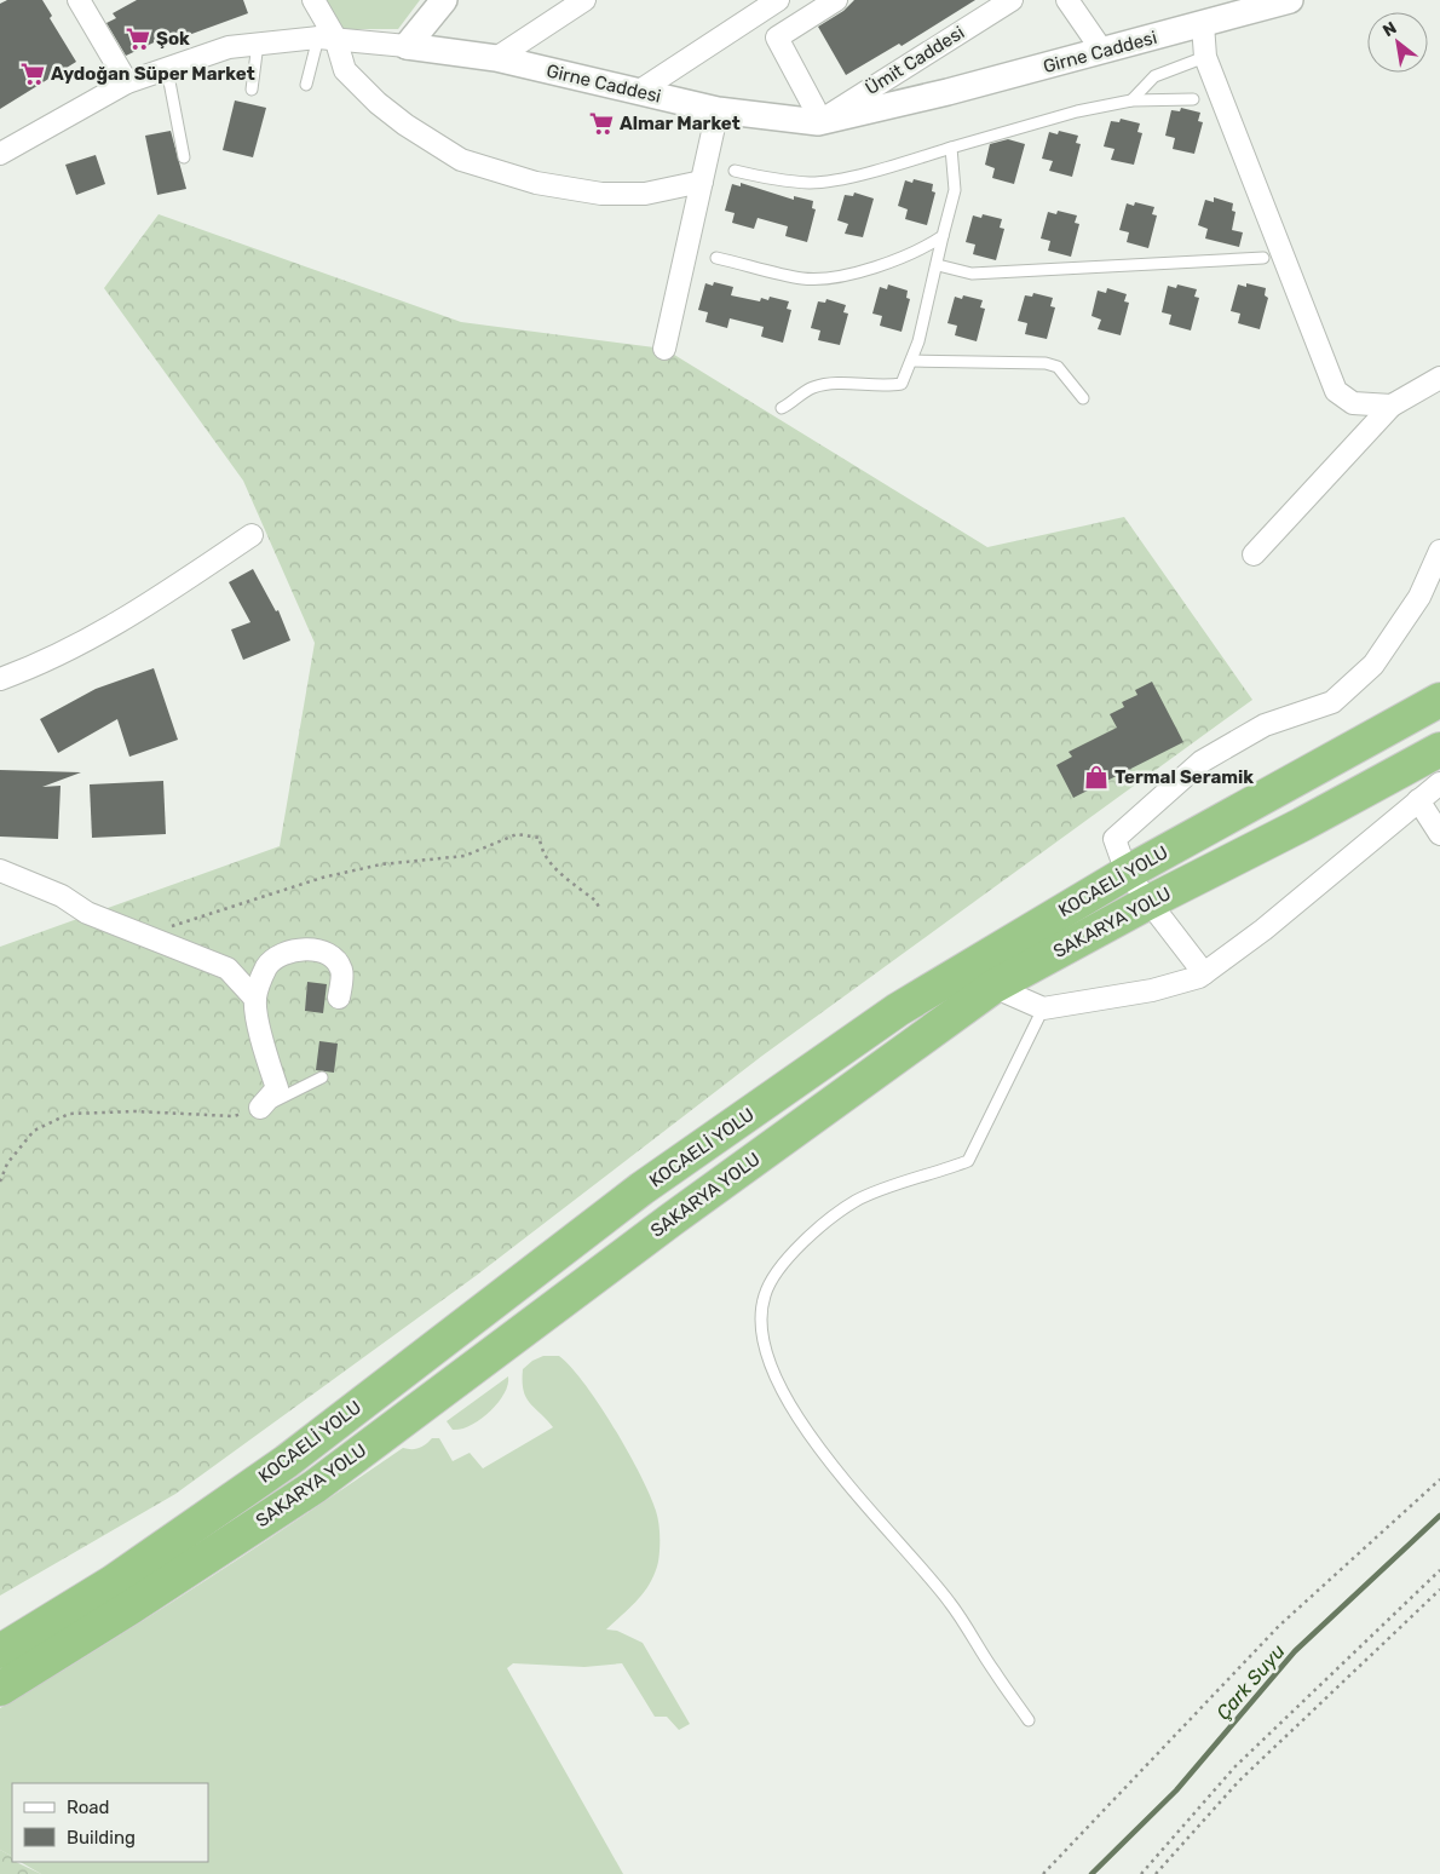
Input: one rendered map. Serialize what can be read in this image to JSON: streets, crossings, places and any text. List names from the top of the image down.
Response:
{
  "streets": {
    "highway": ["KOCAELİ YOLU", "SAKARYA YOLU"],
    "street": ["Girne Caddesi", "Ümit Caddesi"]
  },
  "crossings": [
    ["Girne Caddesi", "Ümit Caddesi"]
  ],
  "water": ["Çark Suyu"],
  "places": {
    "supermarket": ["Şok", "Aydoğan Süper Market", "Almar Market"],
    "shop": ["Termal Seramik"]
  },
  "legend": ["Road", "Building"],
  "north": "top left"
}
